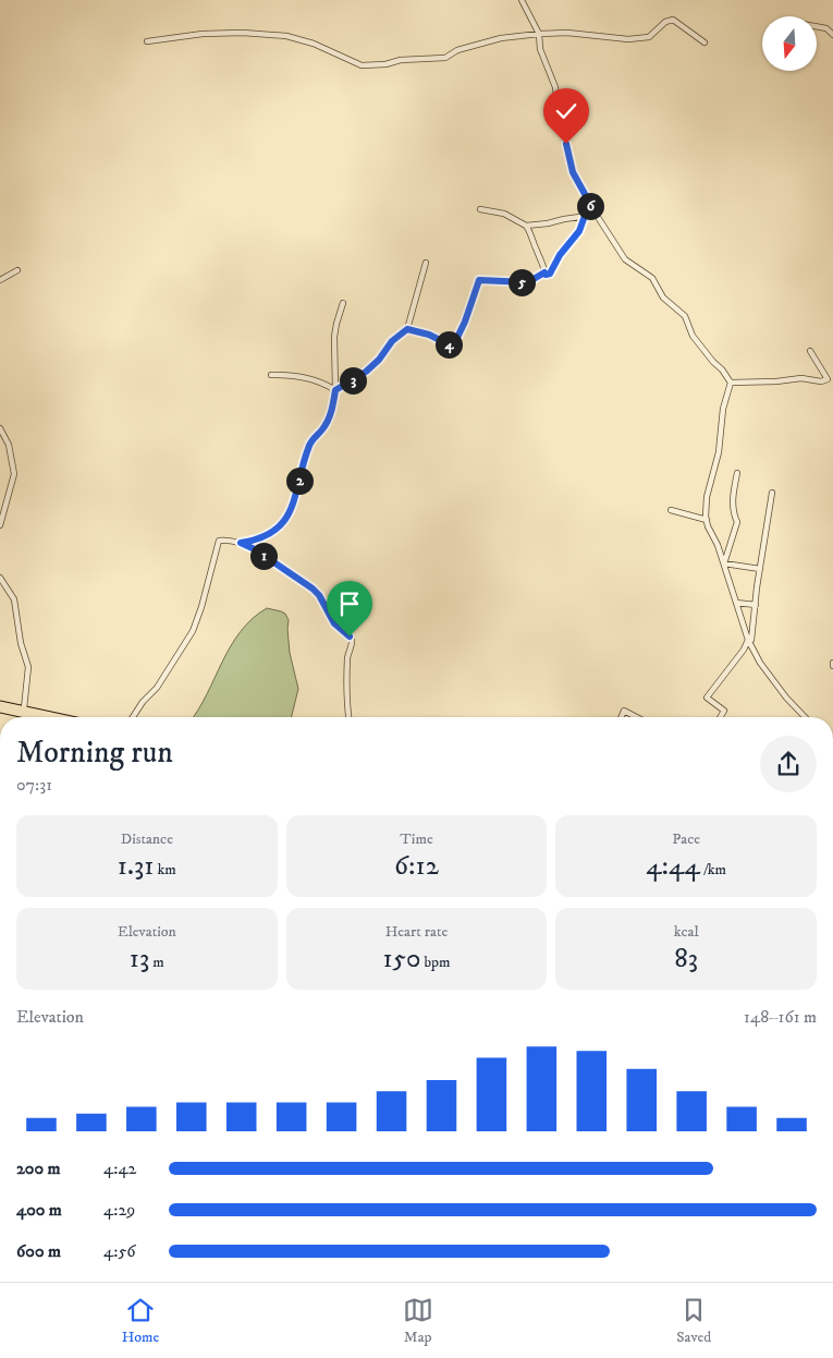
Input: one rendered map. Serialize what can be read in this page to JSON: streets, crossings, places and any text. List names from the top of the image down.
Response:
{
  "north": "bottom",
  "page": {
    "pins": [
      "6",
      "5",
      "4",
      "3",
      "2",
      "1"
    ],
    "heading": ["Morning run", "07:31"],
    "stats": [
      ["Distance", "1.31 km"],
      ["Time", "6:12"],
      ["Pace", "4:44 /km"],
      ["Elevation", "13 m"],
      ["Heart rate", "150 bpm"],
      ["kcal", "83"]
    ],
    "chart": ["Elevation", "148–161 m"],
    "list": [
      {
        "name": "200 m",
        "note": "4:42"
      },
      {
        "name": "400 m",
        "note": "4:29"
      },
      {
        "name": "600 m",
        "note": "4:56"
      }
    ],
    "tabs": ["Home", "Map", "Saved"]
  }
}
